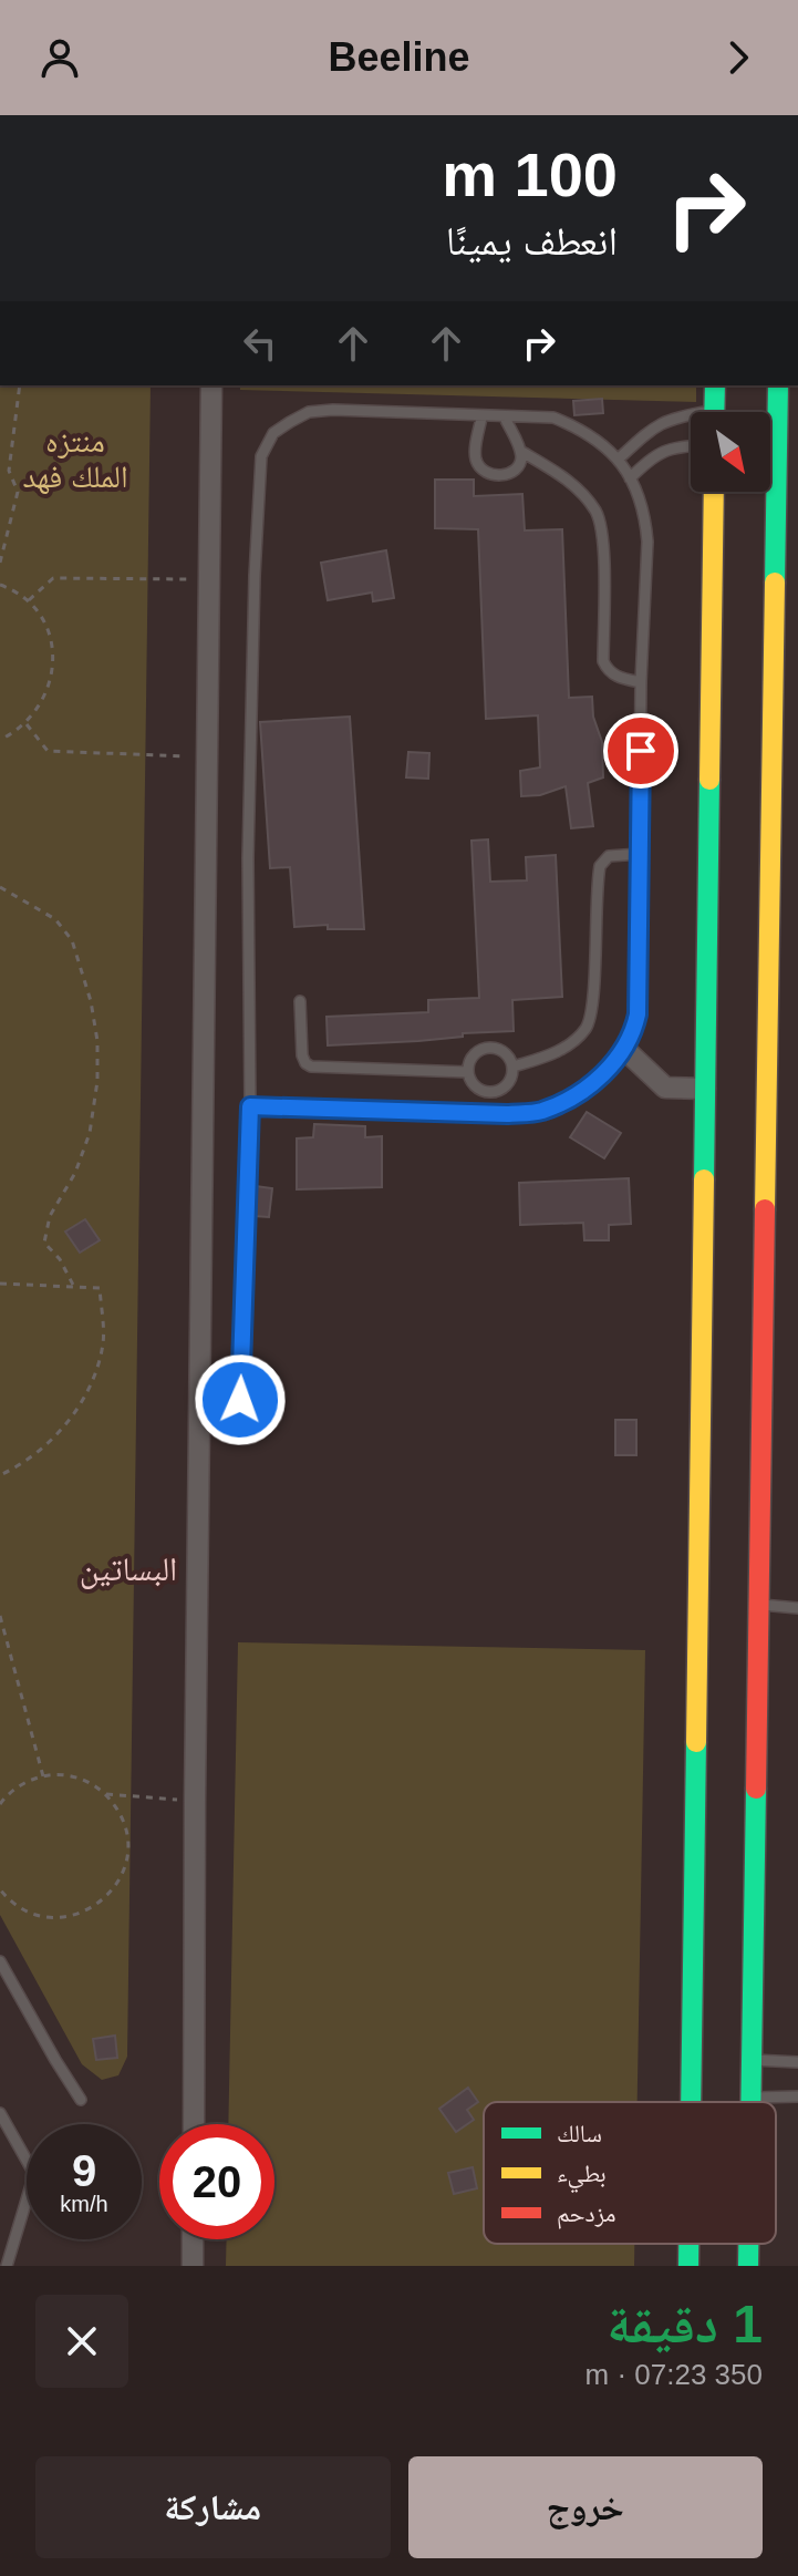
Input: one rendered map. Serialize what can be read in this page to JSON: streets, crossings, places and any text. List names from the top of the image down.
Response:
{
  "districts": ["البساتين"],
  "parks": ["منتزه الملك فهد"],
  "legend": ["سالك", "بطيء", "مزدحم"],
  "north": "bottom right",
  "page": {
    "header": "Beeline",
    "turn": ["100 m", "انعطف يمينًا"],
    "speed": "9 km/h",
    "limit": "20",
    "heading": ["1 دقيقة", "350 m · 07:23"],
    "buttons": ["خروج", "مشاركة"]
  }
}
